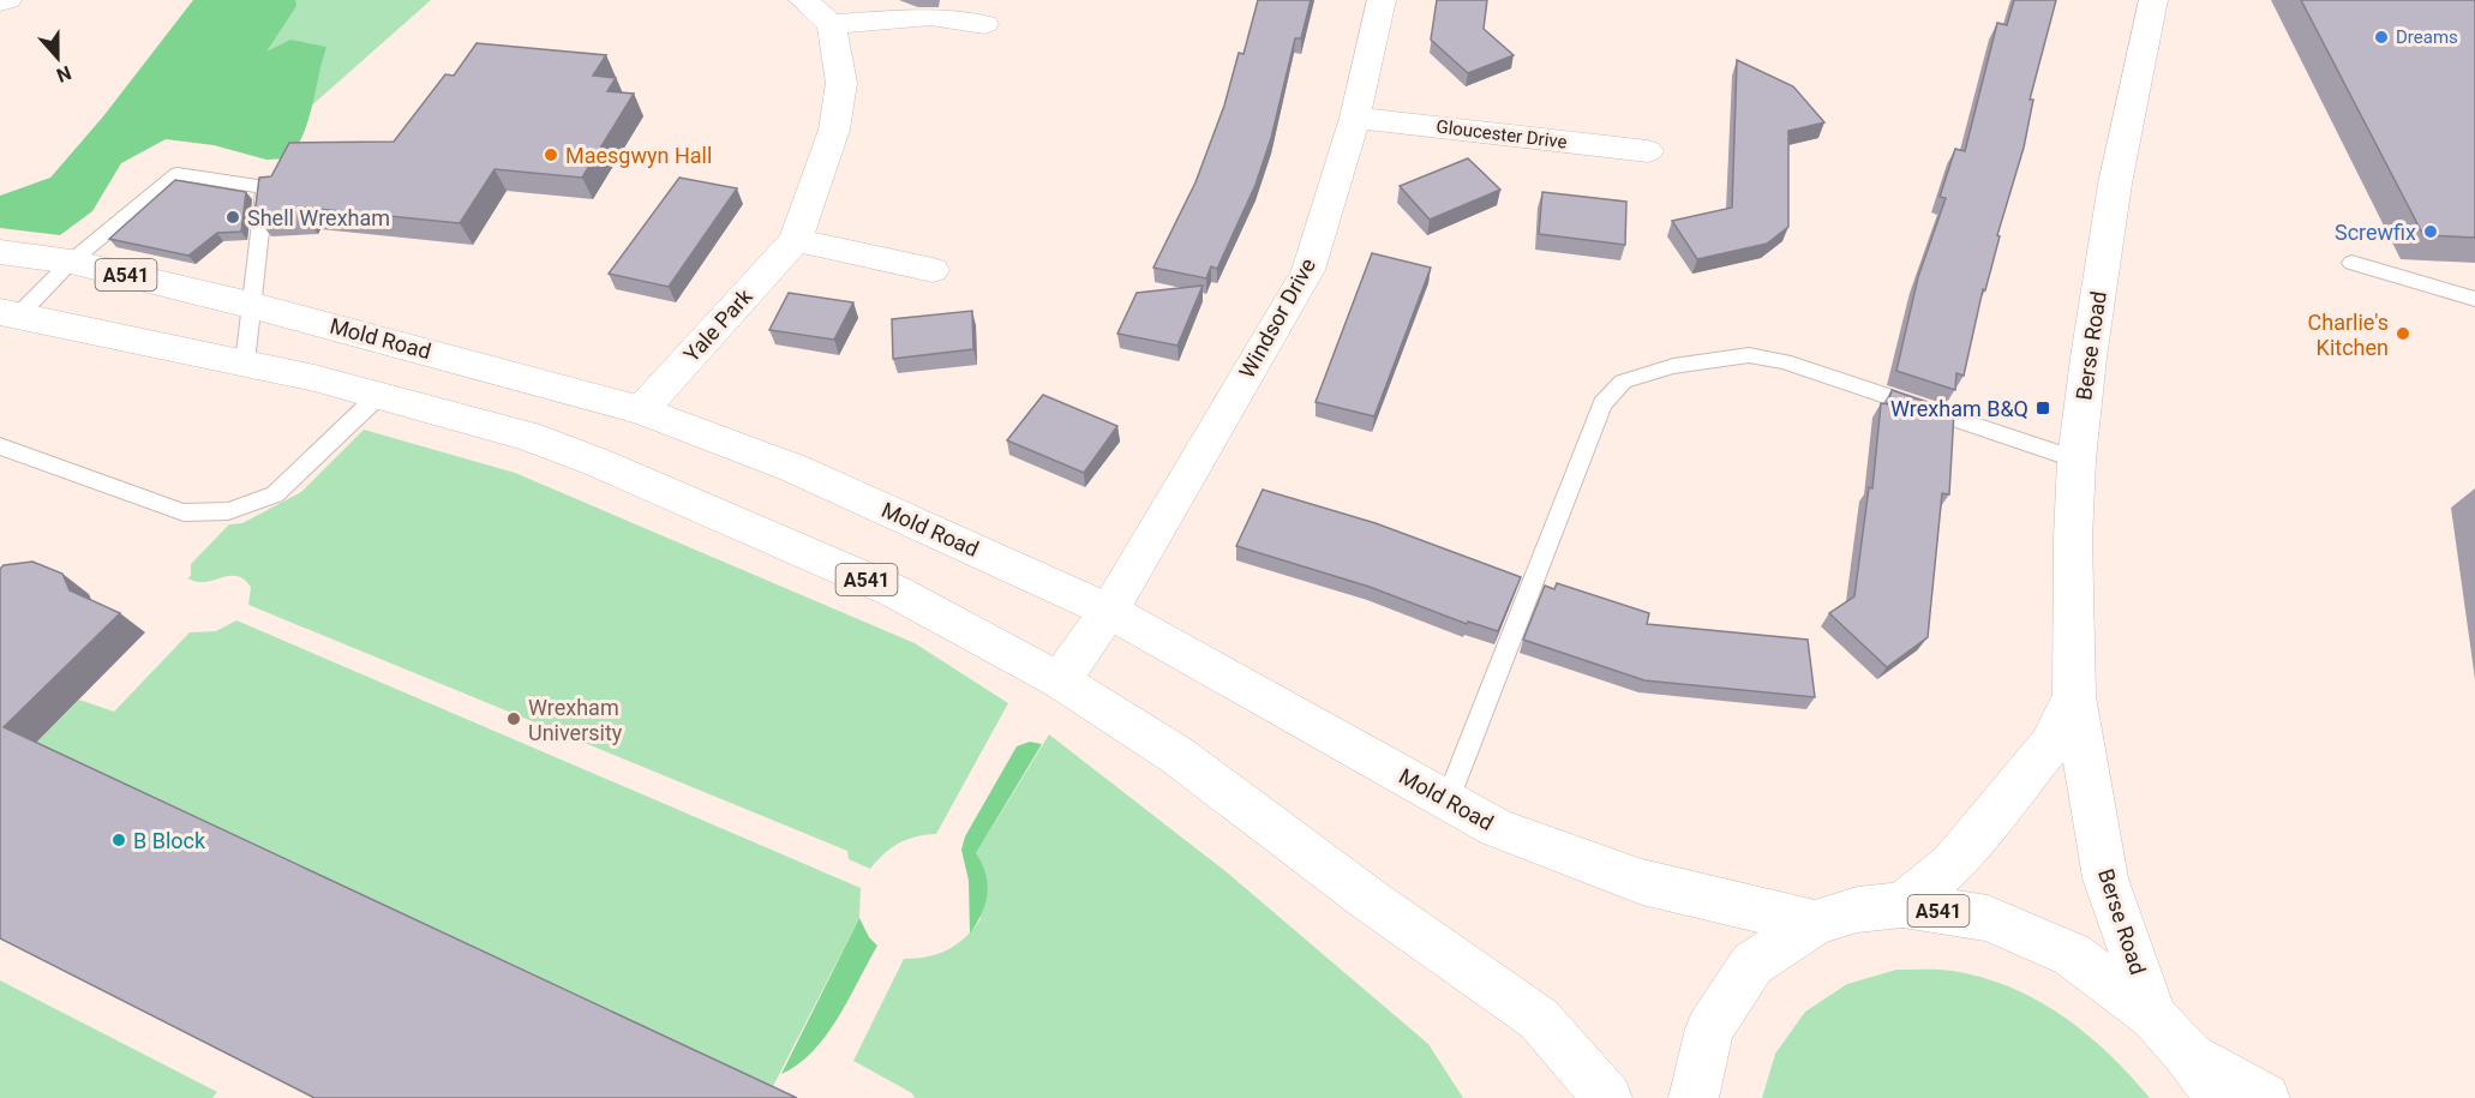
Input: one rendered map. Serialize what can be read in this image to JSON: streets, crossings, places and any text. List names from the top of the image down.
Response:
{
  "streets": {
    "main road": [
      "Gloucester Drive",
      "A541",
      "Windsor Drive",
      "Yale Park",
      "Mold Road",
      "Berse Road"
    ]
  },
  "crossings": [
    ["Gloucester Drive", "Windsor Drive"],
    ["A541", "Windsor Drive"],
    ["A541", "Yale Park"],
    ["A541", "Mold Road"],
    ["A541", "Berse Road"],
    ["Windsor Drive", "Mold Road"],
    ["Yale Park", "Mold Road"]
  ],
  "places": {
    "other": [
      "Dreams",
      "Maesgwyn Hall",
      "Shell Wrexham",
      "Screwfix",
      "Charlie's Kitchen",
      "Wrexham University",
      "B Block"
    ],
    "transit": ["Wrexham B&Q"]
  },
  "north": "bottom"
}
